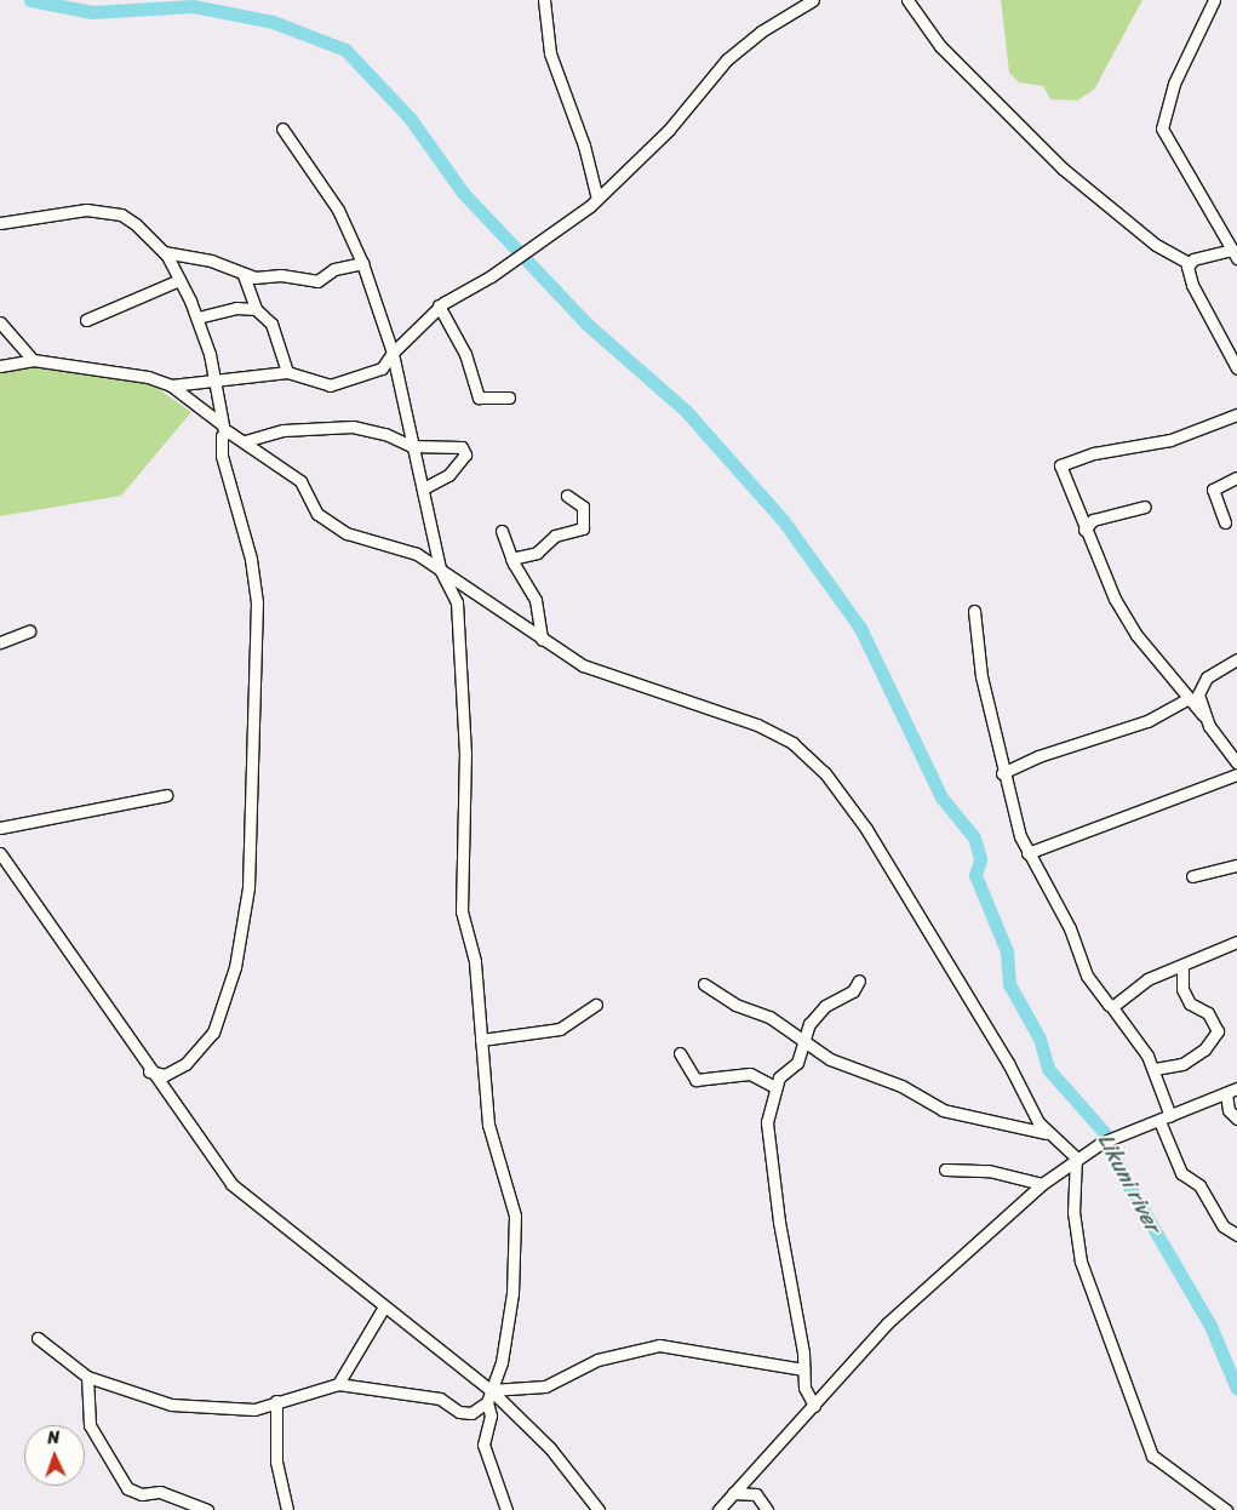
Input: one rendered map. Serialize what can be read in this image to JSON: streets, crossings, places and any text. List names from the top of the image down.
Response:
{
  "water": ["Likuni river"],
  "north": "top"
}
